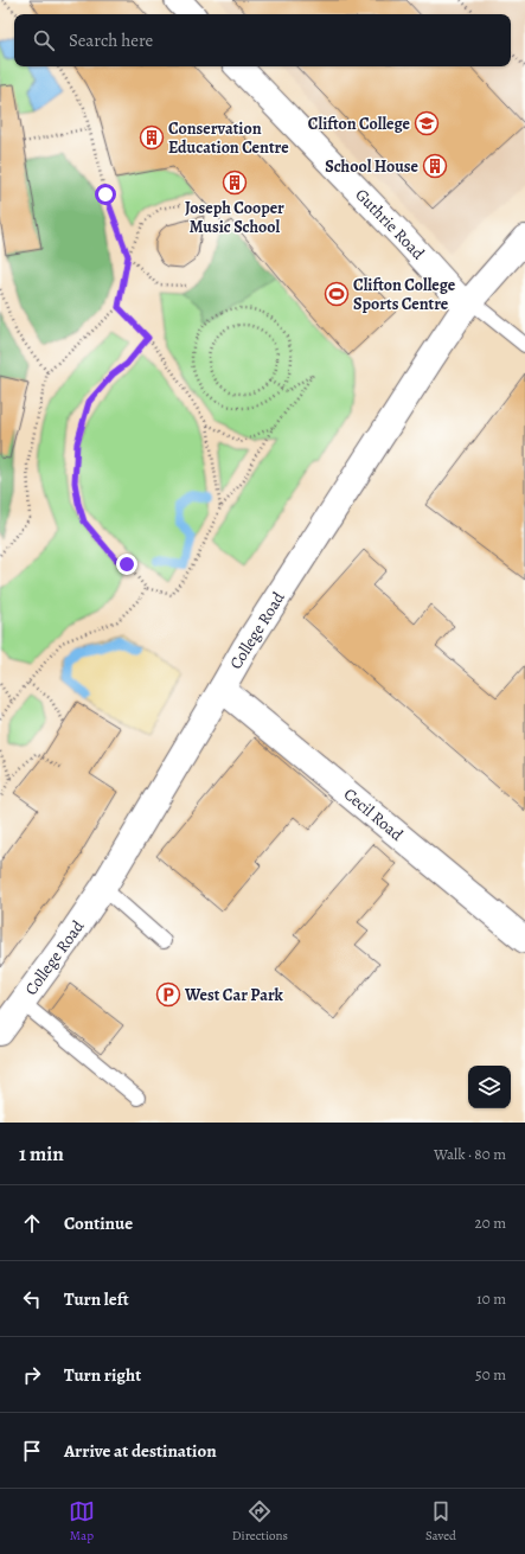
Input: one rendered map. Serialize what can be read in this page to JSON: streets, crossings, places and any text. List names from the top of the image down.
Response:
{
  "streets": {
    "street": ["Guthrie Road", "College Road", "Cecil Road"]
  },
  "crossings": [
    ["Guthrie Road", "College Road"],
    ["College Road", "Cecil Road"]
  ],
  "places": {
    "school or university": ["Clifton College"],
    "building": ["Conservation Education Centre", "School House", "Joseph Cooper Music School"],
    "sports": ["Clifton College Sports Centre"],
    "parking": ["West Car Park"]
  },
  "page": {
    "search": "Search here",
    "heading": ["1 min", "Walk · 80 m"],
    "list": [
      ["Continue", "20 m"],
      ["Turn left", "10 m"],
      ["Turn right", "50 m"],
      "Arrive at destination"
    ],
    "nav": ["Map", "Directions", "Saved"]
  }
}
